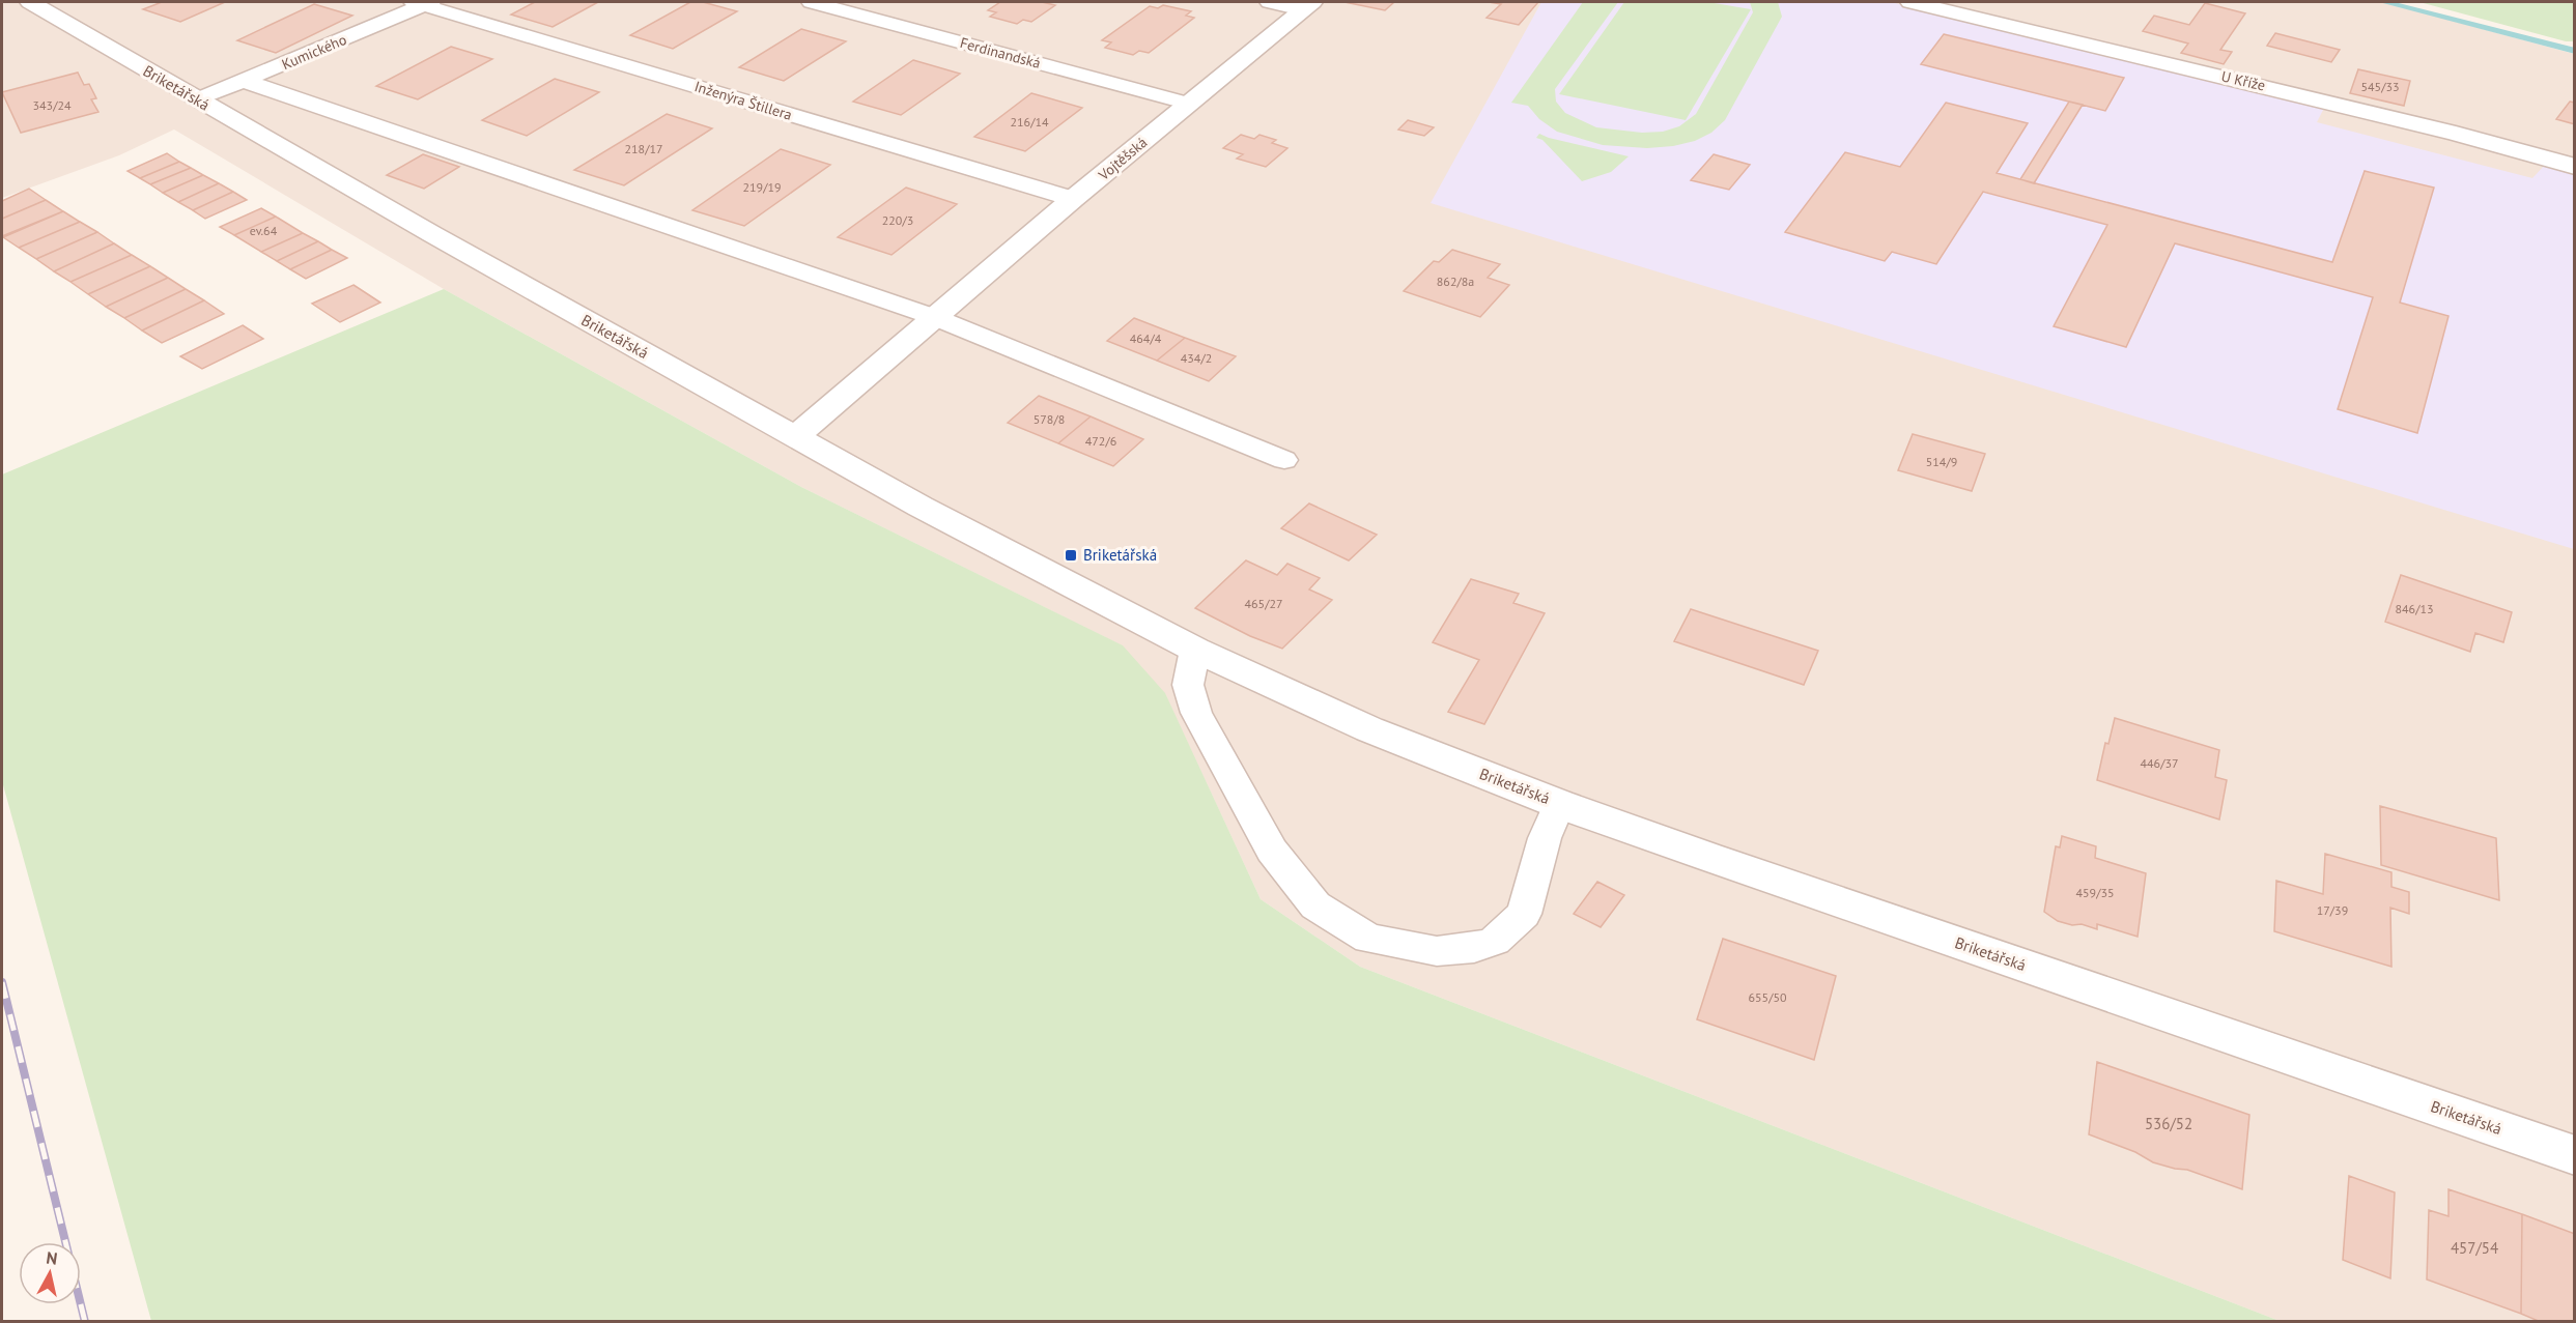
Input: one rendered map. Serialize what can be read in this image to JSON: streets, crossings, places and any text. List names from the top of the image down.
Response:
{
  "streets": {
    "street": ["U Kříže", "Briketářská", "Vojtěšská"],
    "lane": ["Kumického", "Ferdinandská", "Inženýra Štillera"]
  },
  "crossings": [
    ["Kumického", "Briketářská"],
    ["Kumického", "Inženýra Štillera"],
    ["Ferdinandská", "Vojtěšská"],
    ["Briketářská", "Vojtěšská"],
    ["Inženýra Štillera", "Vojtěšská"]
  ],
  "places": {
    "transit": ["Briketářská"]
  },
  "house_numbers": [
    "545/33",
    "343/24",
    "216/14",
    "218/17",
    "219/19",
    "220/3",
    "ev.64",
    "862/8a",
    "464/4",
    "434/2",
    "578/8",
    "472/6",
    "514/9",
    "465/27",
    "846/13",
    "446/37",
    "459/35",
    "17/39",
    "655/50",
    "536/52",
    "457/54"
  ],
  "north": "top"
}
